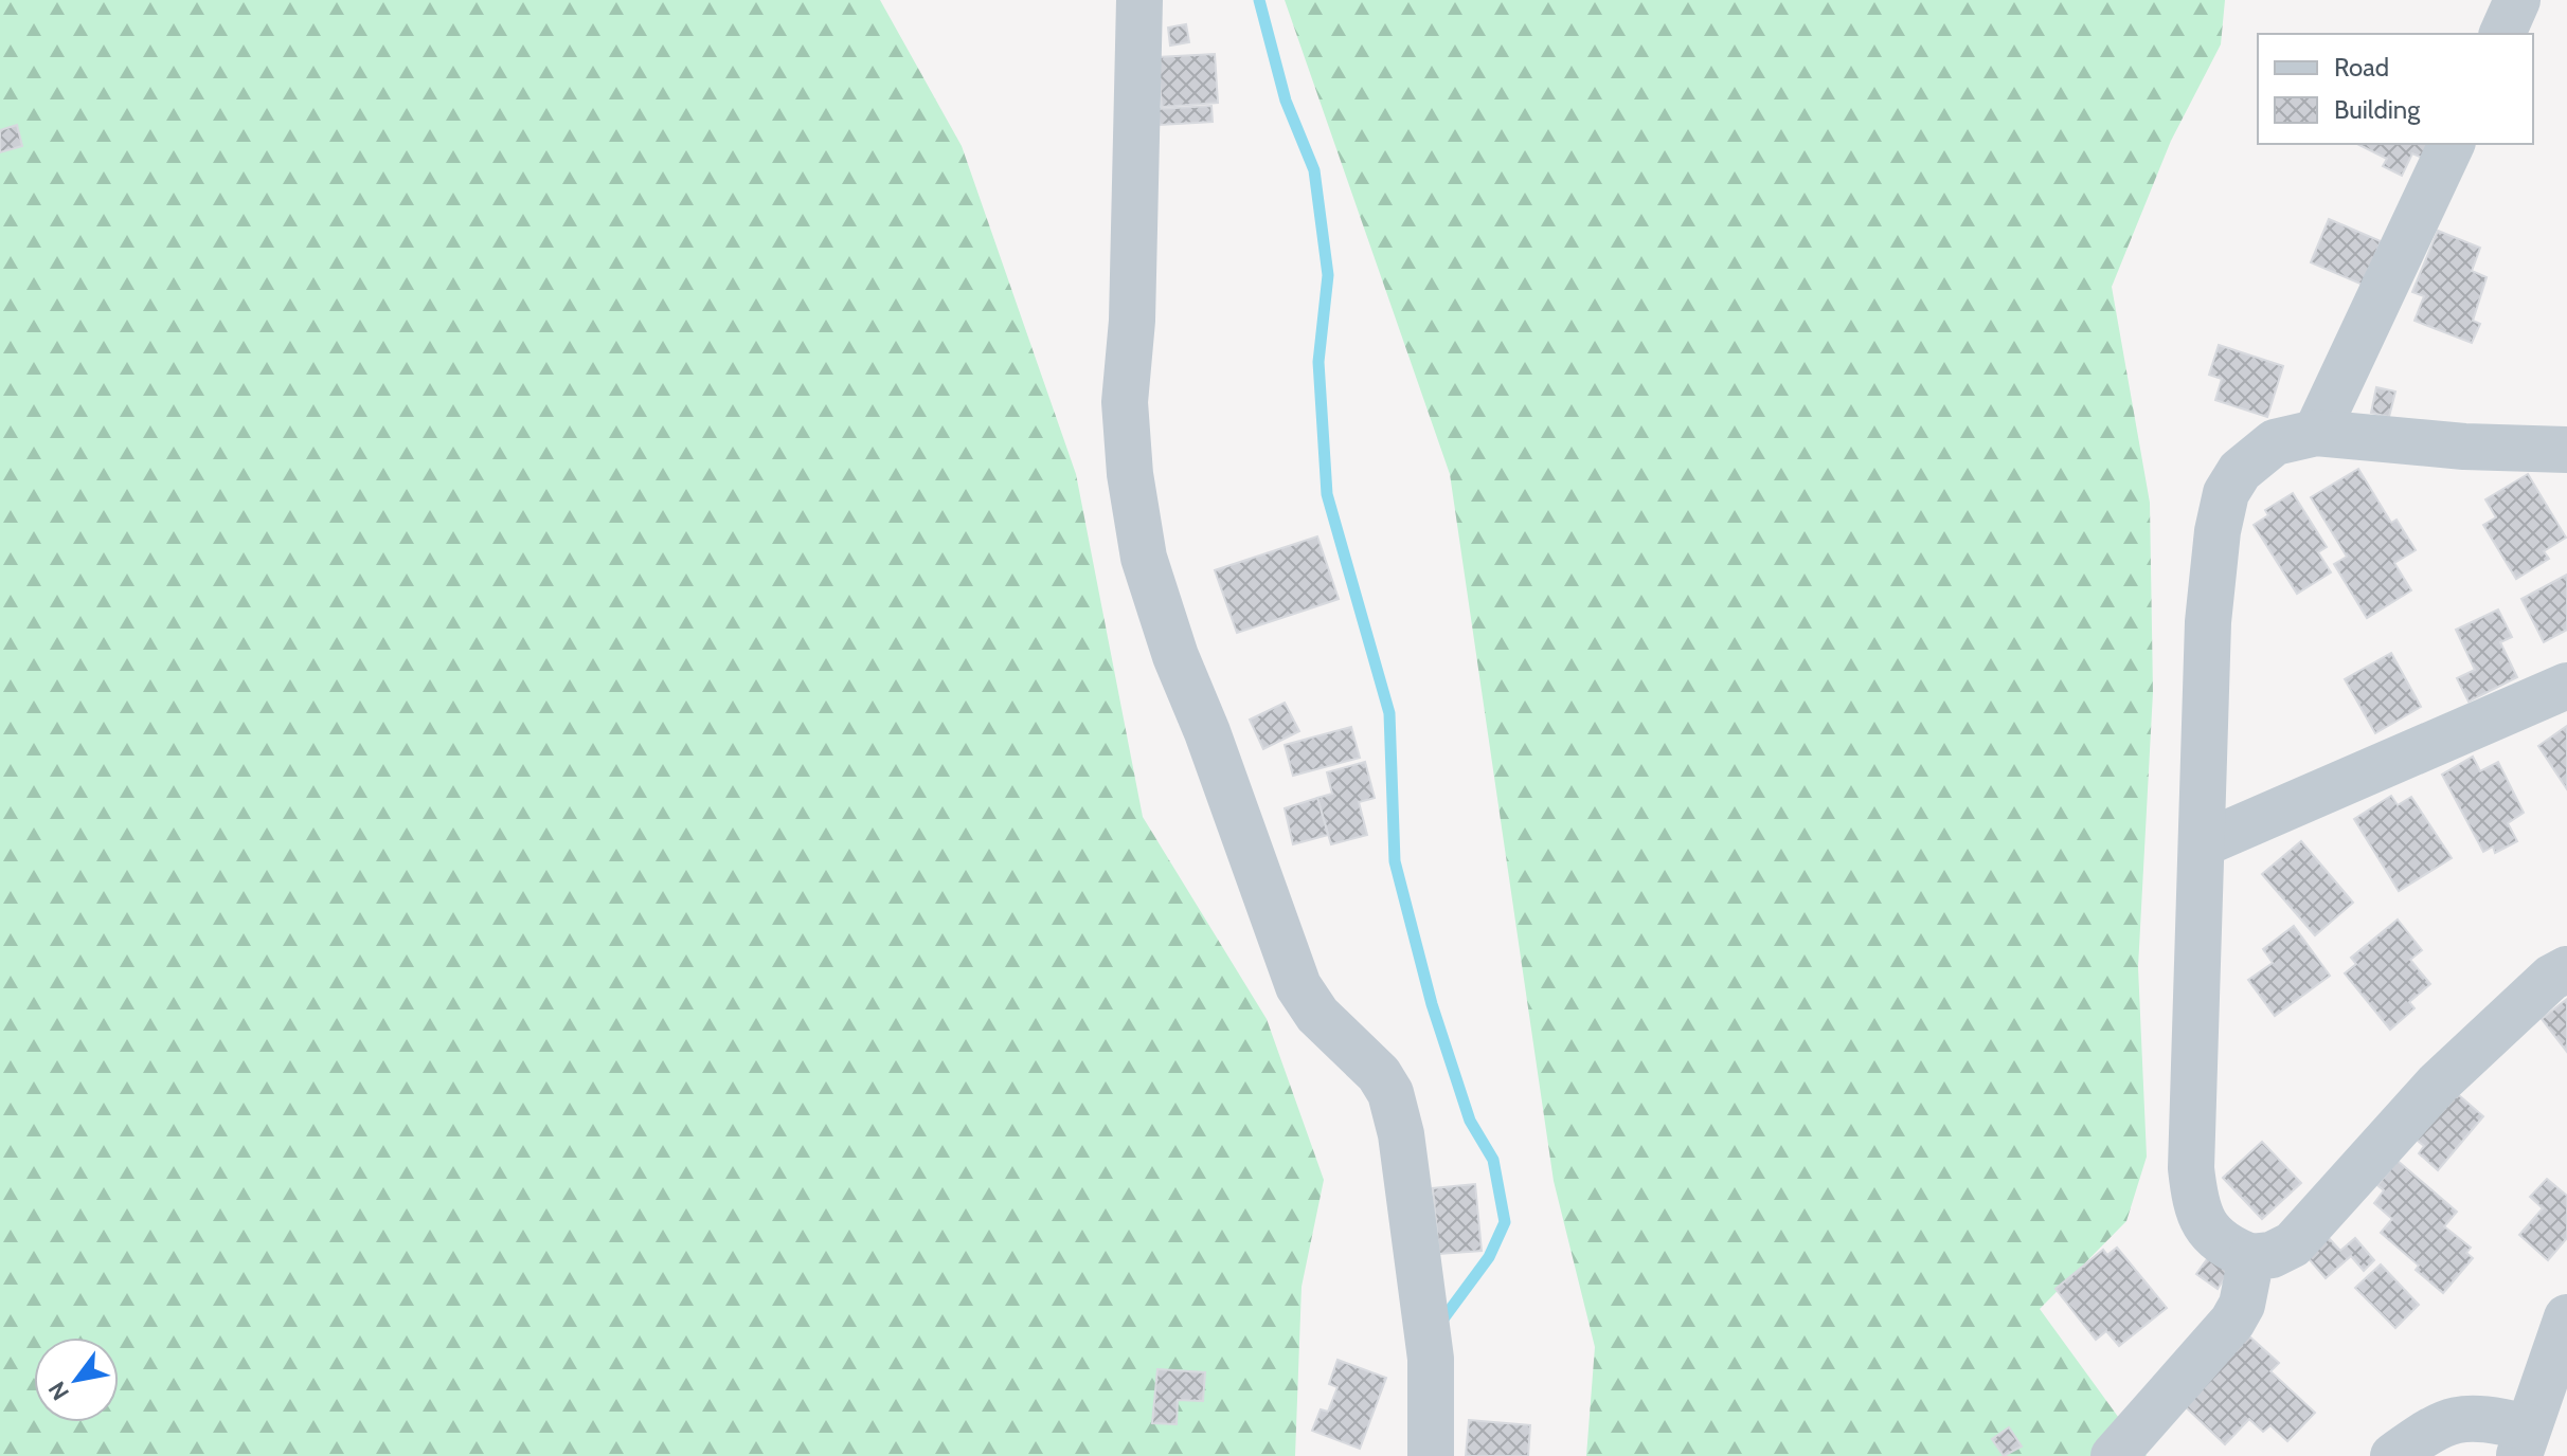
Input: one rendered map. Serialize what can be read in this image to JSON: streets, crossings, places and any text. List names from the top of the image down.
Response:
{
  "legend": ["Road", "Building"],
  "north": "bottom left"
}
